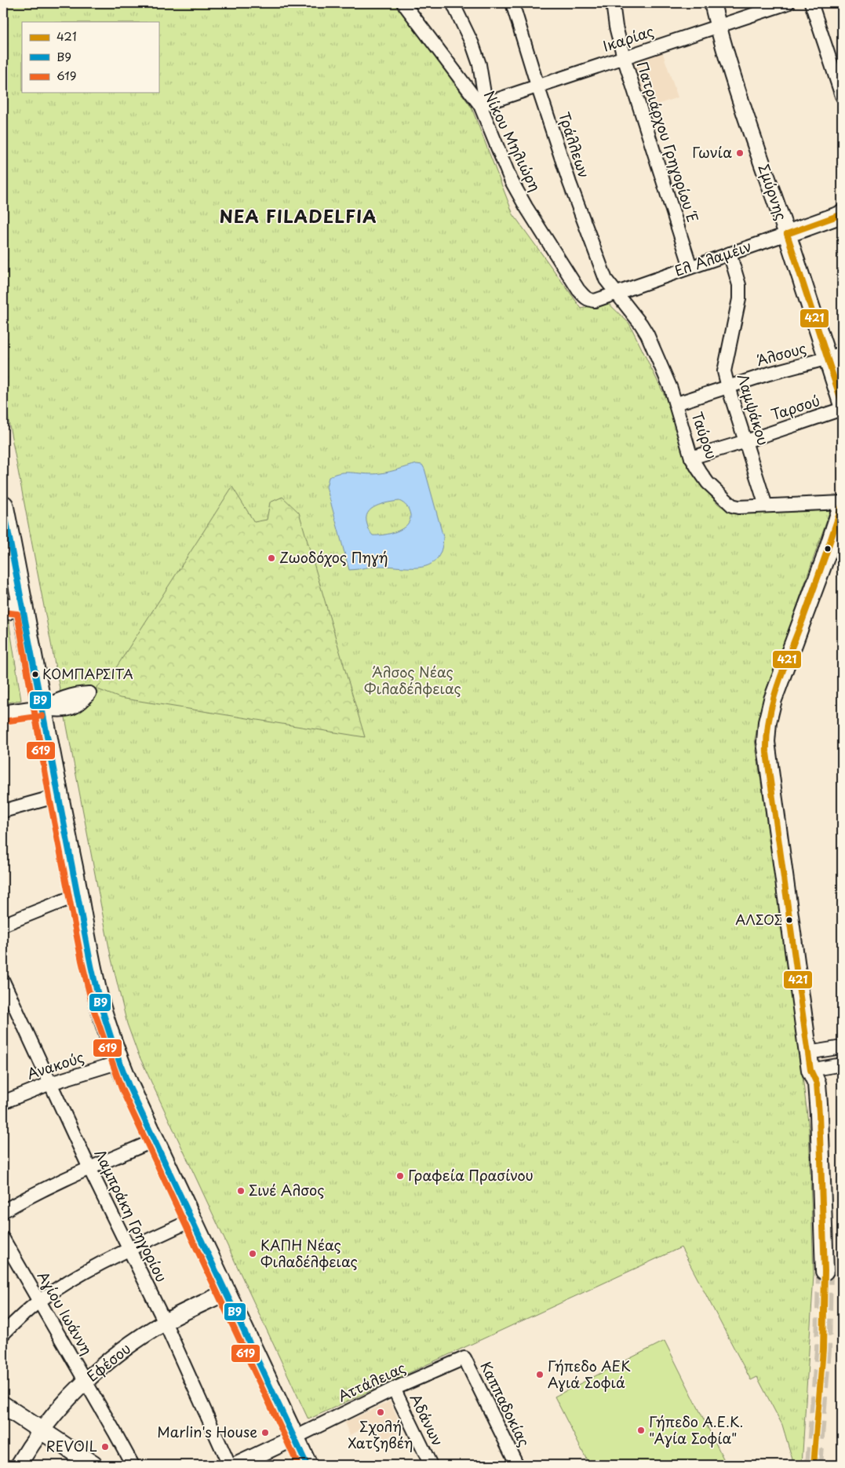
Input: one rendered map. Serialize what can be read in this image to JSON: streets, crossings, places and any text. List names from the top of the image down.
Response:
{
  "streets": {
    "main road": ["Σμύρνης", "Ελ Αλαμέιν"],
    "street": [
      "Ικαρίας",
      "Νίκου Μηλιώρη",
      "Πατριάρχου Γρηγορίου Ε΄",
      "Τράλλεων",
      "Άλσους",
      "Ταρσού",
      "Λαμψάκου",
      "Ταύρου",
      "Ανακούς",
      "Λαμπράκη Γρηγορίου",
      "Αγίου Ιωάννη",
      "Εφέσου",
      "Αττάλειας",
      "Καππαδοκίας",
      "Αδάνων"
    ]
  },
  "crossings": [
    ["Ικαρίας", "Νίκου Μηλιώρη"],
    ["Ικαρίας", "Πατριάρχου Γρηγορίου Ε΄"],
    ["Ικαρίας", "Τράλλεων"],
    ["Ικαρίας", "Σμύρνης"],
    ["Νίκου Μηλιώρη", "Ελ Αλαμέιν"],
    ["Πατριάρχου Γρηγορίου Ε΄", "Ελ Αλαμέιν"],
    ["Τράλλεων", "Ελ Αλαμέιν"],
    ["Τράλλεων", "Ταύρου"],
    ["Σμύρνης", "Ελ Αλαμέιν"],
    ["Σμύρνης", "Άλσους"],
    ["Ελ Αλαμέιν", "Λαμψάκου"],
    ["Ελ Αλαμέιν", "Ταύρου"],
    ["Άλσους", "Λαμψάκου"],
    ["Άλσους", "Ταύρου"],
    ["Ταρσού", "Λαμψάκου"],
    ["Ταρσού", "Ταύρου"],
    ["Λαμψάκου", "Ταύρου"],
    ["Ανακούς", "Λαμπράκη Γρηγορίου"],
    ["Λαμπράκη Γρηγορίου", "Εφέσου"],
    ["Αγίου Ιωάννη", "Εφέσου"],
    ["Αττάλειας", "Καππαδοκίας"],
    ["Αττάλειας", "Αδάνων"]
  ],
  "districts": ["NEA FILADELFIA"],
  "parks": ["Άλσος Νέας Φιλαδέλφειας"],
  "places": [
    "Γωνία",
    "Ζωοδόχος Πηγή",
    "ΚΟΜΠΑΡΣΙΤΑ",
    "ΑΛΣΟΣ",
    "Γραφεία Πρασίνου",
    "Σινέ Αλσος",
    "ΚΑΠΗ Νέας Φιλαδέλφειας",
    "Γήπεδο ΑΕΚ Αγιά Σοφιά",
    "Σχολή Χατζηβέη",
    "Γήπεδο Α.Ε.Κ. \"Αγία Σοφία\"",
    "Marlin's House",
    "REVOIL"
  ],
  "lines": ["transit line 421", "transit line Β9", "transit line 619"],
  "legend": ["421", "Β9", "619"]
}
